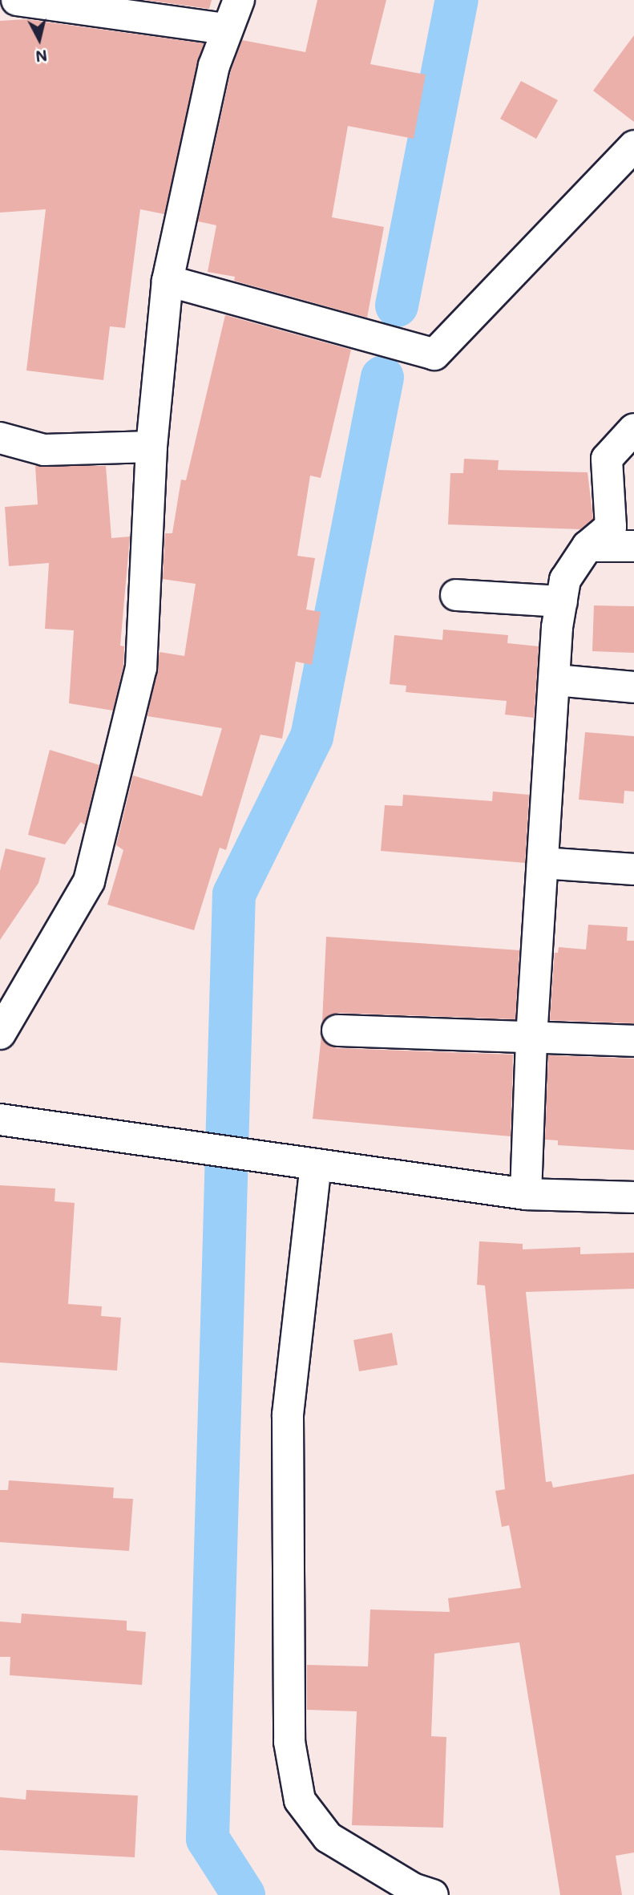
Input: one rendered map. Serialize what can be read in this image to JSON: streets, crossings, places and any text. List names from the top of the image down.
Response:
{
  "north": "bottom"
}
